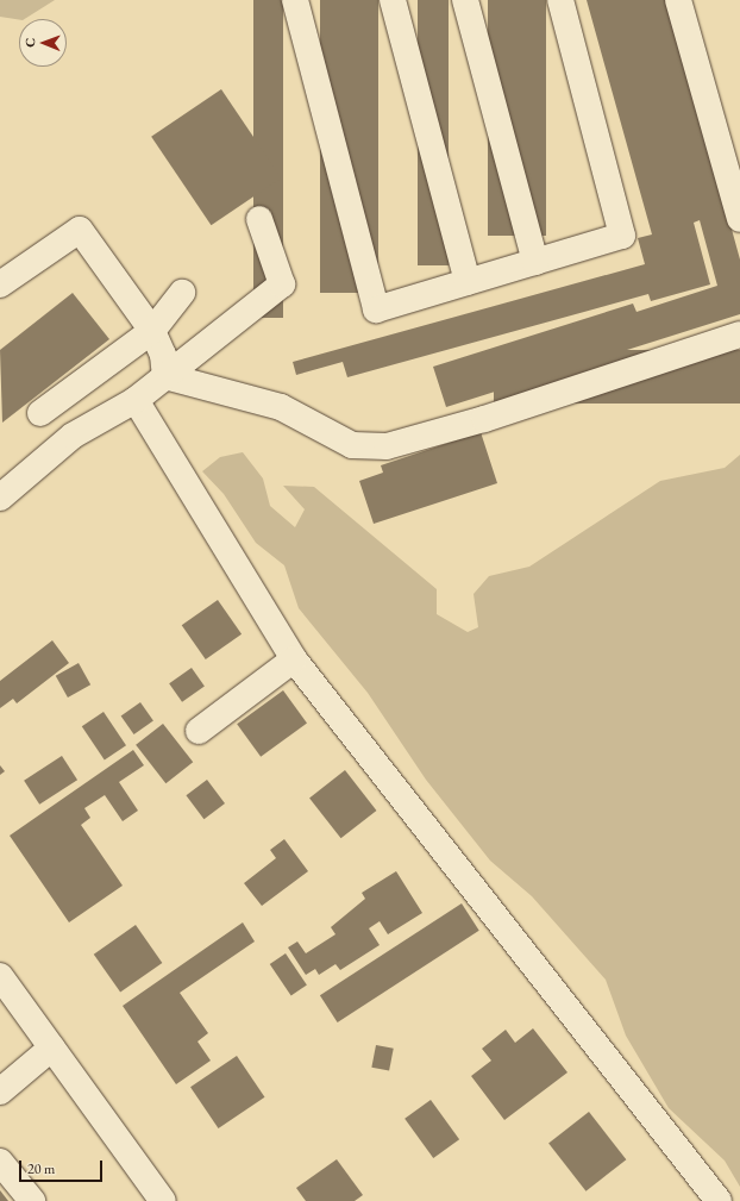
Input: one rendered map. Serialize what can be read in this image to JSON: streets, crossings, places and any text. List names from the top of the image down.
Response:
{
  "scale_bar": "20 m",
  "north": "left"
}
